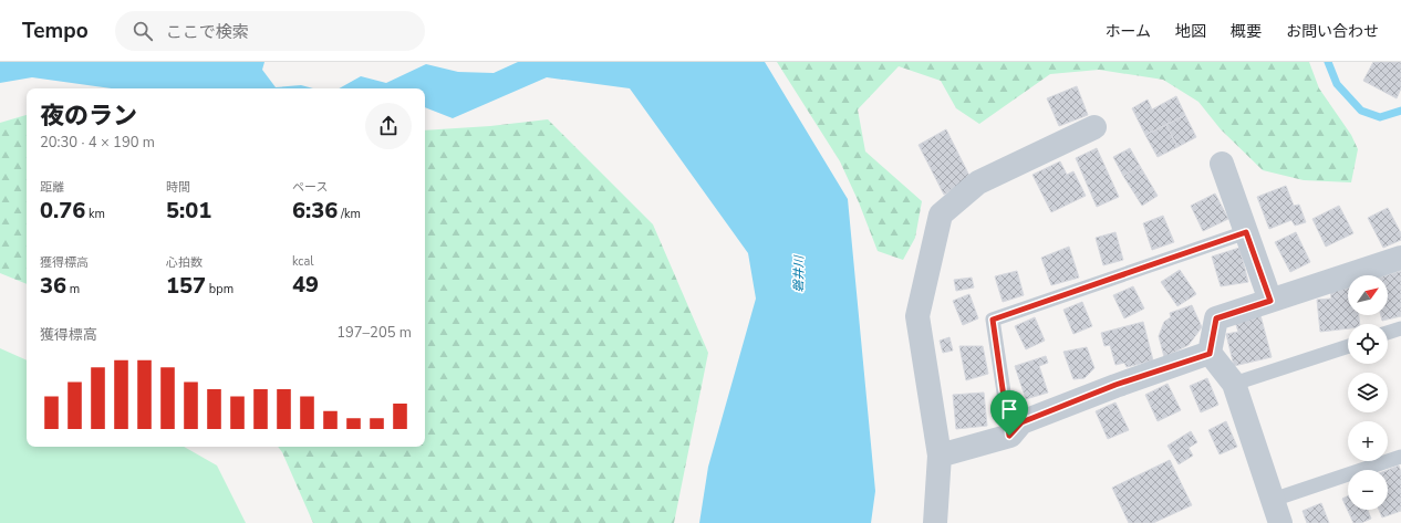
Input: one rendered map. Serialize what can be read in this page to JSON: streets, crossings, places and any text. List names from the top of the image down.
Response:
{
  "water": ["磐井川"],
  "north": "top right",
  "page": {
    "header": "Tempo",
    "search": "ここで検索",
    "nav": [
      "ホーム",
      "地図",
      "概要",
      "お問い合わせ"
    ],
    "heading": ["夜のラン", "20:30 · 4 × 190 m"],
    "stats": [
      ["距離", "0.76 km"],
      ["時間", "5:01"],
      ["ペース", "6:36 /km"],
      ["獲得標高", "36 m"],
      ["心拍数", "157 bpm"],
      ["kcal", "49"]
    ],
    "map_buttons": ["+", "−"],
    "chart": ["獲得標高", "197–205 m"]
  }
}
